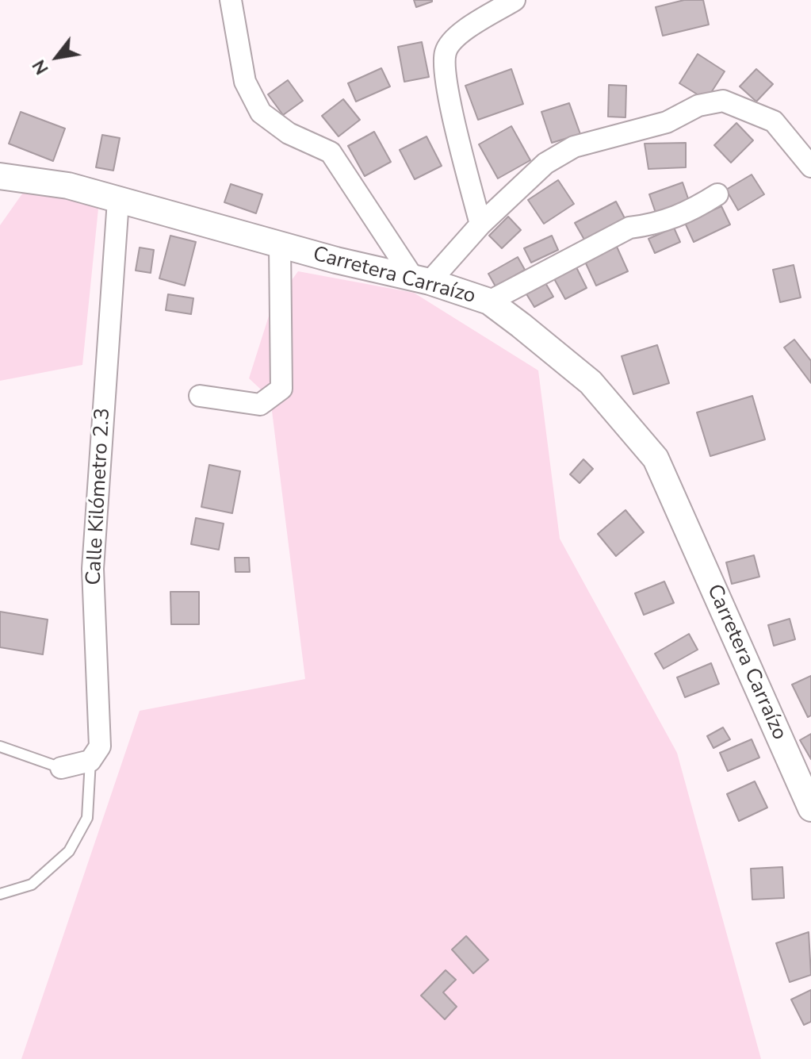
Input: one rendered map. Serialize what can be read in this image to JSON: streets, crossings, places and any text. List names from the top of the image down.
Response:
{
  "streets": {
    "street": ["Carretera Carraízo", "Calle Kilómetro 2.3"]
  },
  "crossings": [
    ["Carretera Carraízo", "Calle Kilómetro 2.3"]
  ],
  "north": "bottom left"
}
